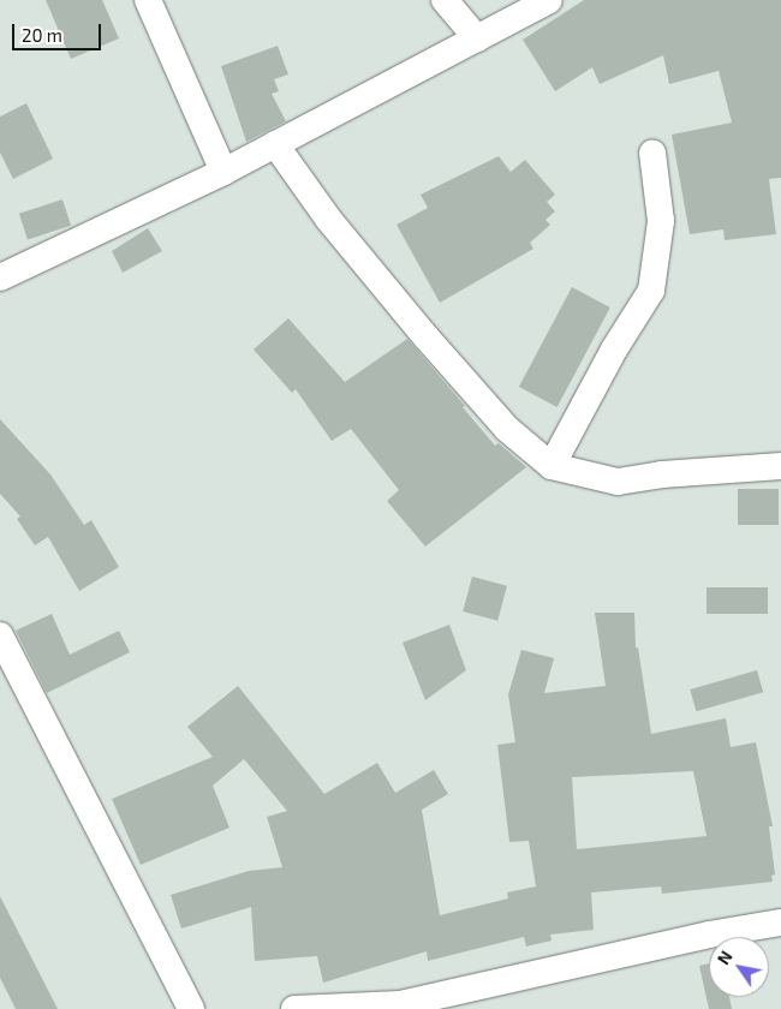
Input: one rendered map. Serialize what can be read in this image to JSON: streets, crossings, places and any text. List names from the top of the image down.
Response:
{
  "scale_bar": "20 m",
  "north": "top left"
}
